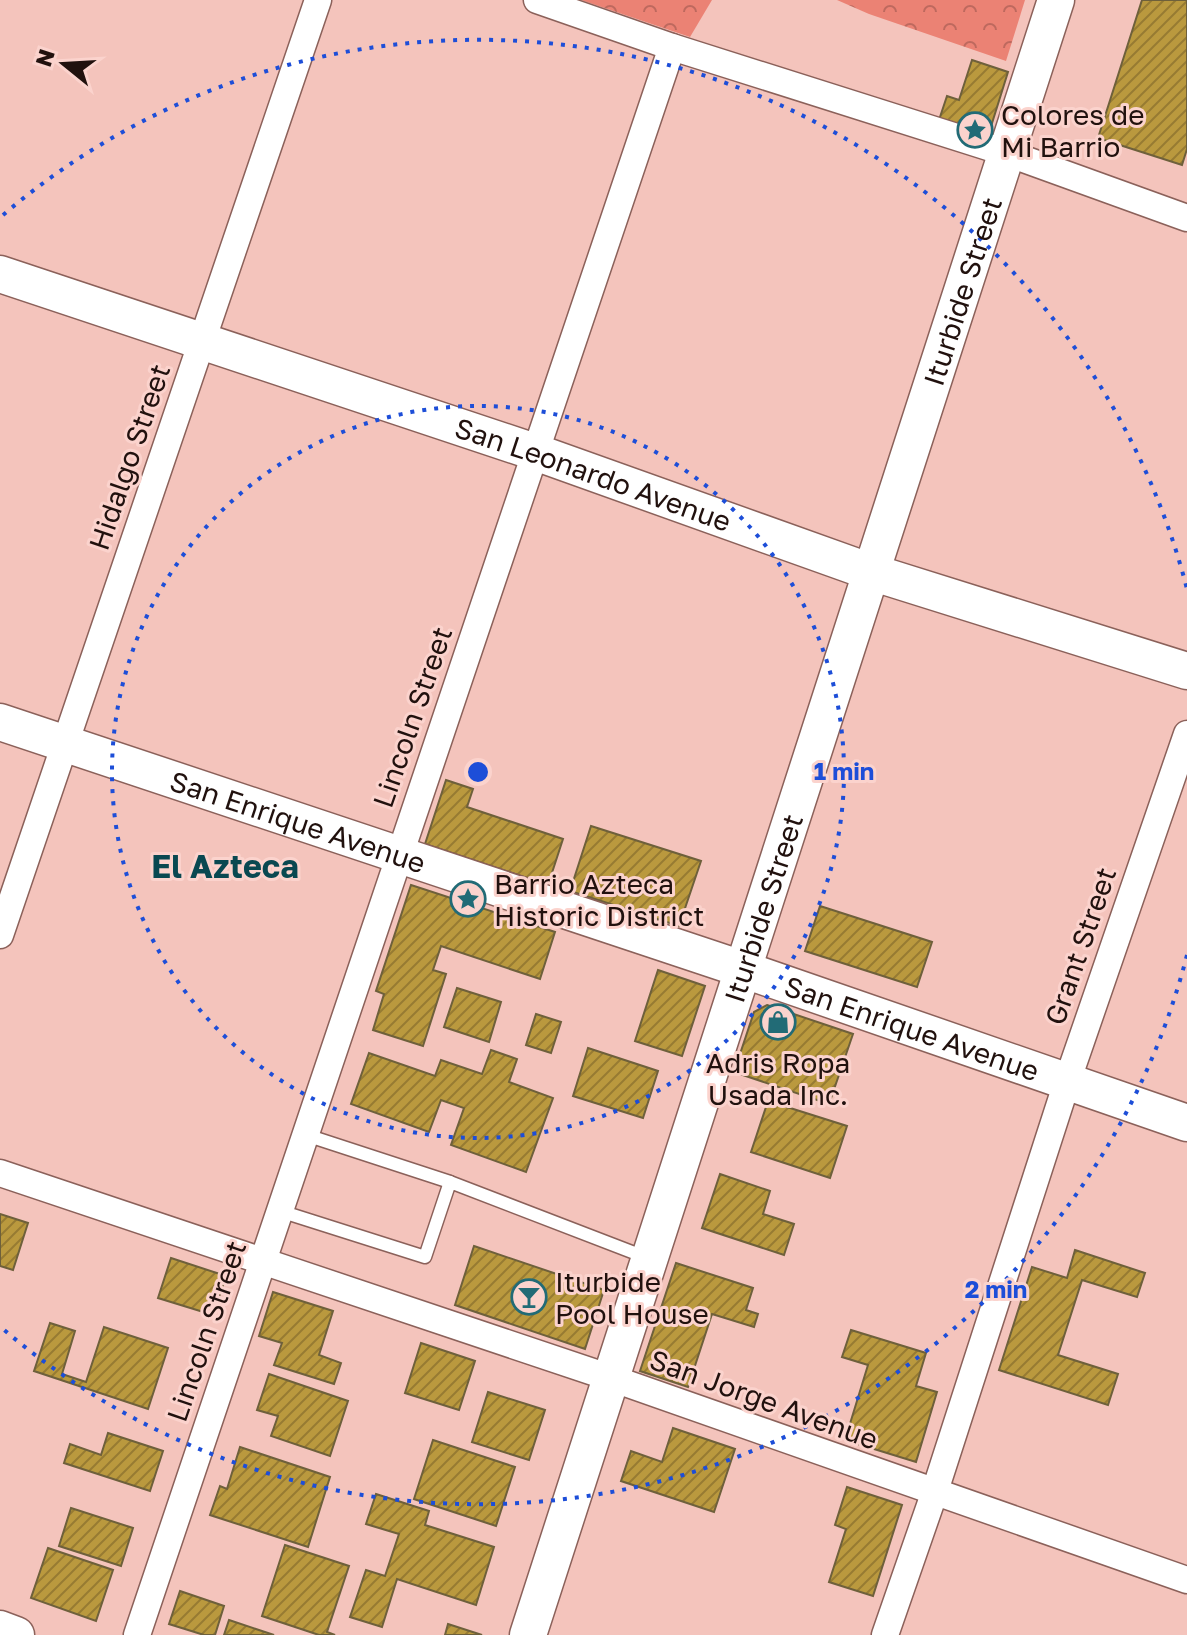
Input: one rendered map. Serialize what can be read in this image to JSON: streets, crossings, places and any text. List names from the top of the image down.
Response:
{
  "streets": {
    "street": [
      "Iturbide Street",
      "Hidalgo Street",
      "San Leonardo Avenue",
      "Lincoln Street",
      "San Enrique Avenue",
      "Grant Street",
      "San Jorge Avenue"
    ]
  },
  "crossings": [
    ["Iturbide Street", "San Leonardo Avenue"],
    ["Iturbide Street", "San Enrique Avenue"],
    ["Iturbide Street", "San Jorge Avenue"],
    ["Hidalgo Street", "San Leonardo Avenue"],
    ["Hidalgo Street", "San Enrique Avenue"],
    ["San Leonardo Avenue", "Lincoln Street"],
    ["Lincoln Street", "San Enrique Avenue"],
    ["Lincoln Street", "San Jorge Avenue"],
    ["San Enrique Avenue", "Grant Street"],
    ["Grant Street", "San Jorge Avenue"]
  ],
  "districts": ["El Azteca"],
  "places": {
    "place": ["Colores de Mi Barrio", "Barrio Azteca Historic District"],
    "shop": ["Adris Ropa Usada Inc."],
    "bar": ["Iturbide Pool House"]
  },
  "north": "left",
  "rings": ["1 min", "2 min"]
}
